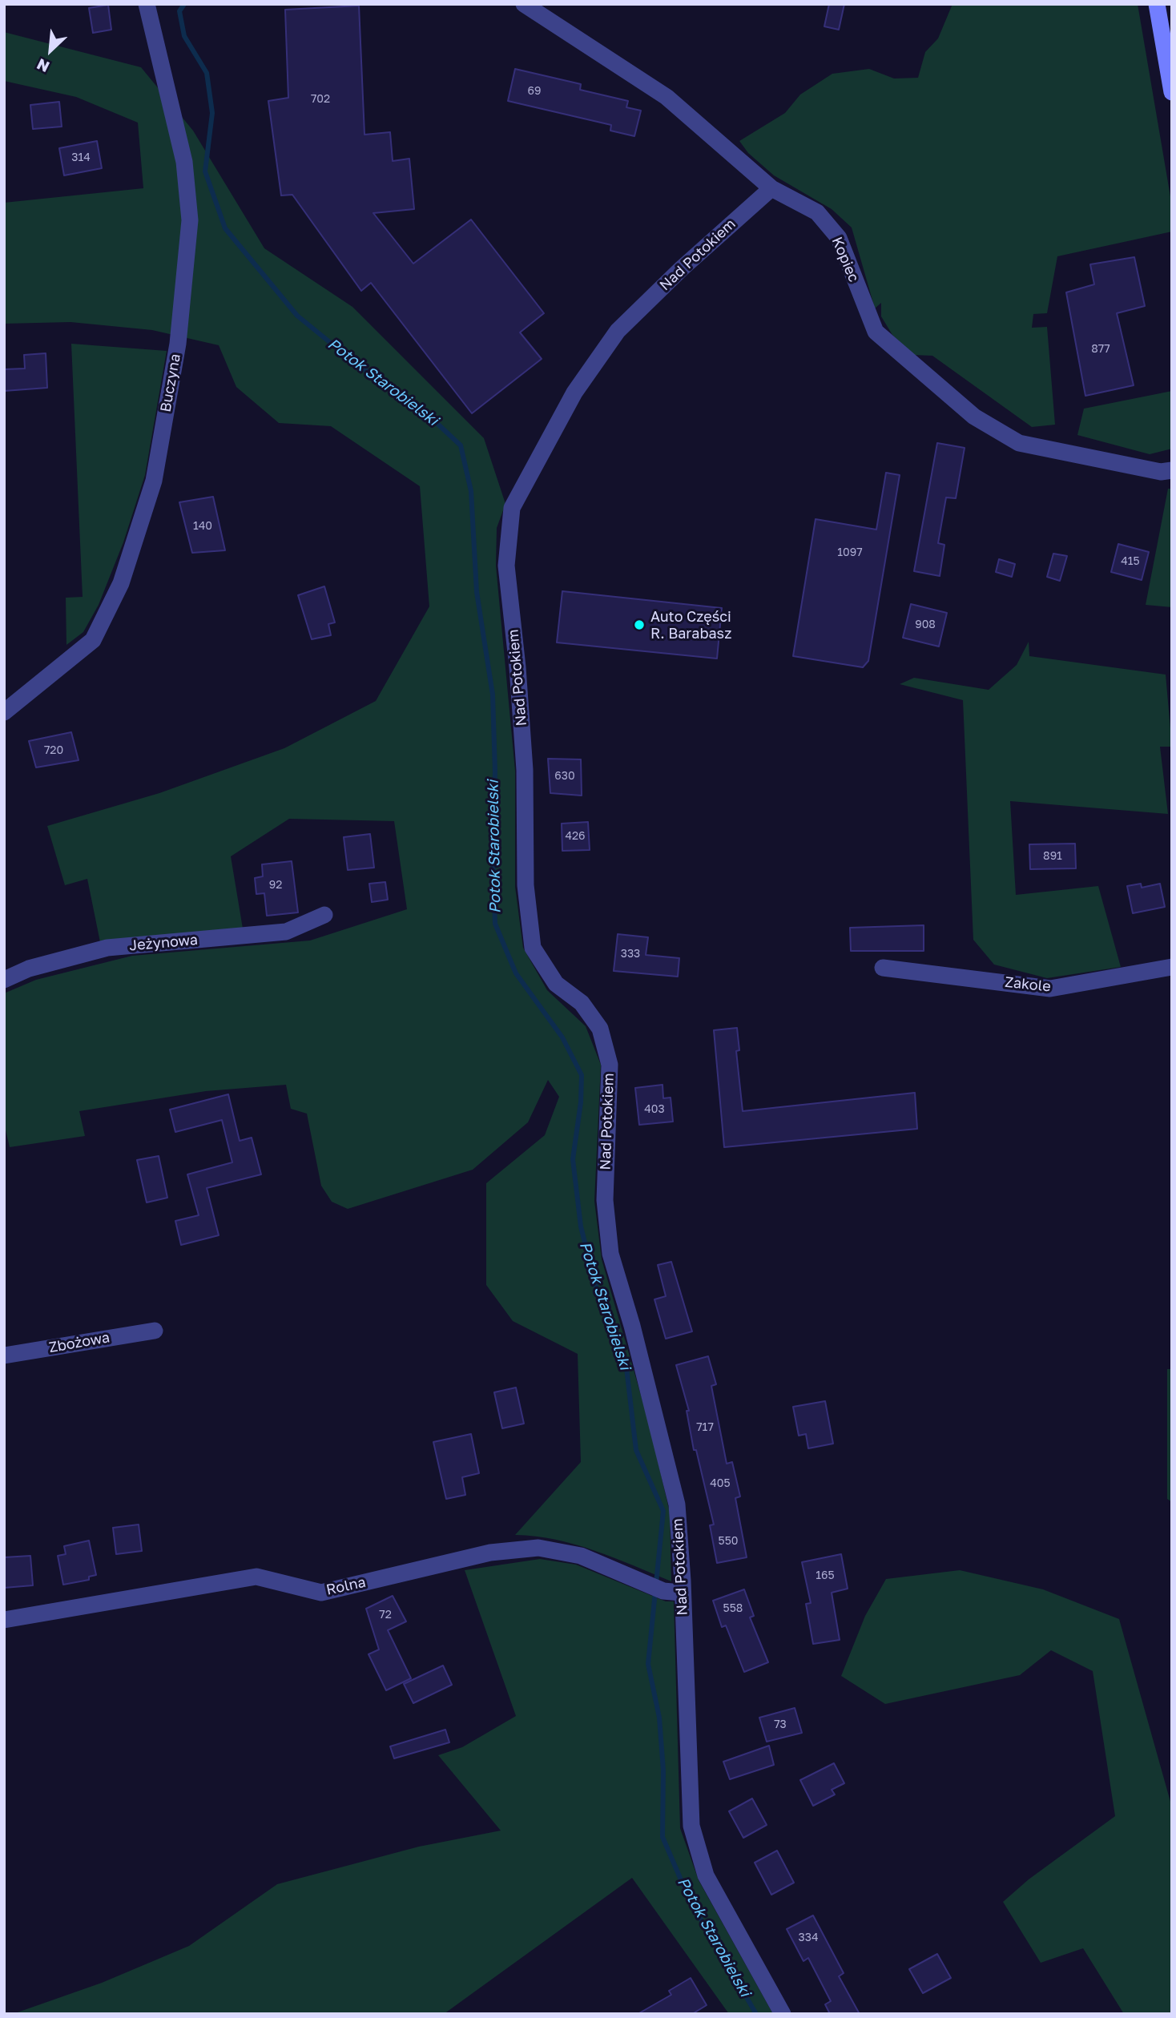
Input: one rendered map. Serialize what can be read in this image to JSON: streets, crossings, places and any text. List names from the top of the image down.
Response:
{
  "streets": {
    "street": [
      "Nad Potokiem",
      "Kopiec",
      "Buczyna",
      "Jeżynowa",
      "Zakole",
      "Zbożowa",
      "Rolna"
    ]
  },
  "crossings": [
    ["Nad Potokiem", "Kopiec"],
    ["Nad Potokiem", "Rolna"]
  ],
  "water": ["Potok Starobielski"],
  "places": ["Auto Części R. Barabasz"],
  "house_numbers": [
    "69",
    "702",
    "314",
    "877",
    "140",
    "1097",
    "415",
    "908",
    "720",
    "630",
    "426",
    "891",
    "92",
    "333",
    "403",
    "717",
    "405",
    "550",
    "165",
    "558",
    "72",
    "73",
    "334"
  ],
  "north": "bottom left"
}
